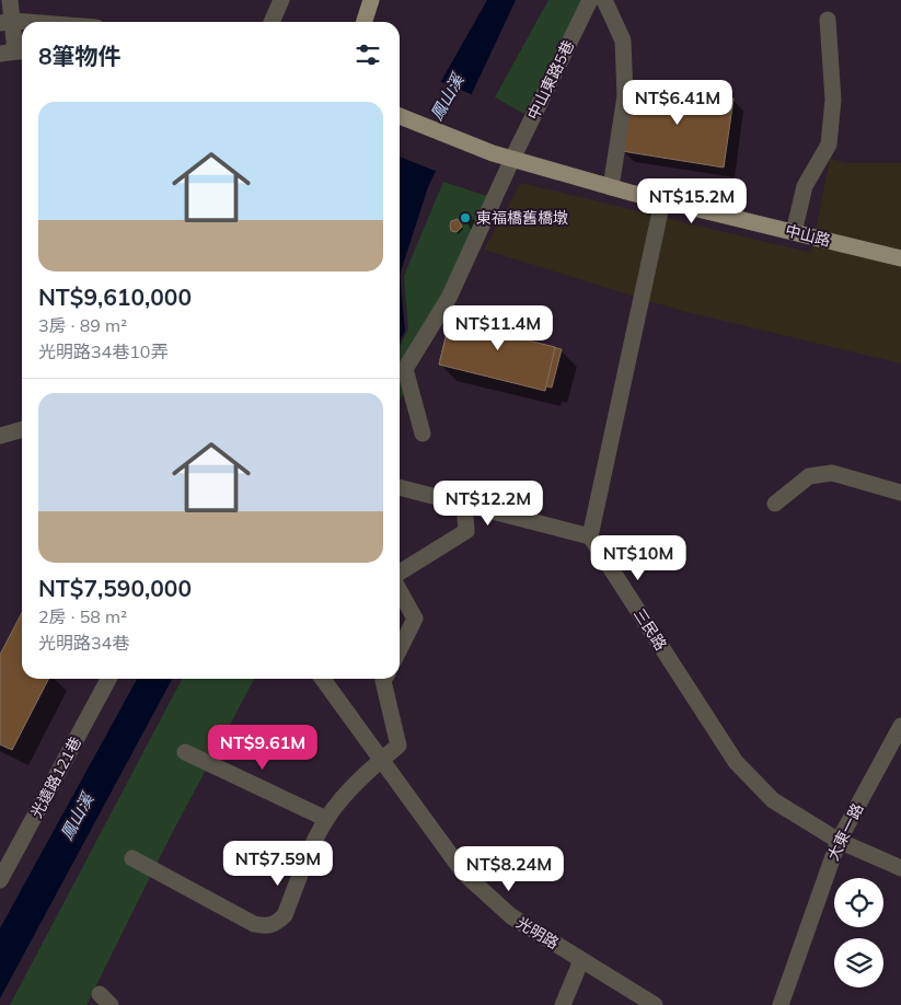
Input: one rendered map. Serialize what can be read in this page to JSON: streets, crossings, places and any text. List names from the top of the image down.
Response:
{
  "streets": {
    "main road": ["中山路"],
    "street": [
      "中山東路5巷",
      "三民路",
      "光遠路121巷",
      "大東一路",
      "光明路"
    ]
  },
  "crossings": [
    ["中山東路5巷", "中山路"],
    ["三民路", "大東一路"]
  ],
  "water": ["鳳山溪"],
  "places": ["東福橋舊橋墩"],
  "page": {
    "heading": "8筆物件",
    "price": [
      "NT$6.41M",
      "NT$15.2M",
      "NT$11.4M",
      "NT$12.2M",
      "NT$10M",
      "NT$9.61M",
      "NT$7.59M",
      "NT$8.24M"
    ],
    "list": [
      {
        "name": "NT$9,610,000",
        "note": "3房 · 89 m² · 光明路34巷10弄"
      },
      {
        "name": "NT$7,590,000",
        "note": "2房 · 58 m² · 光明路34巷"
      }
    ]
  }
}
